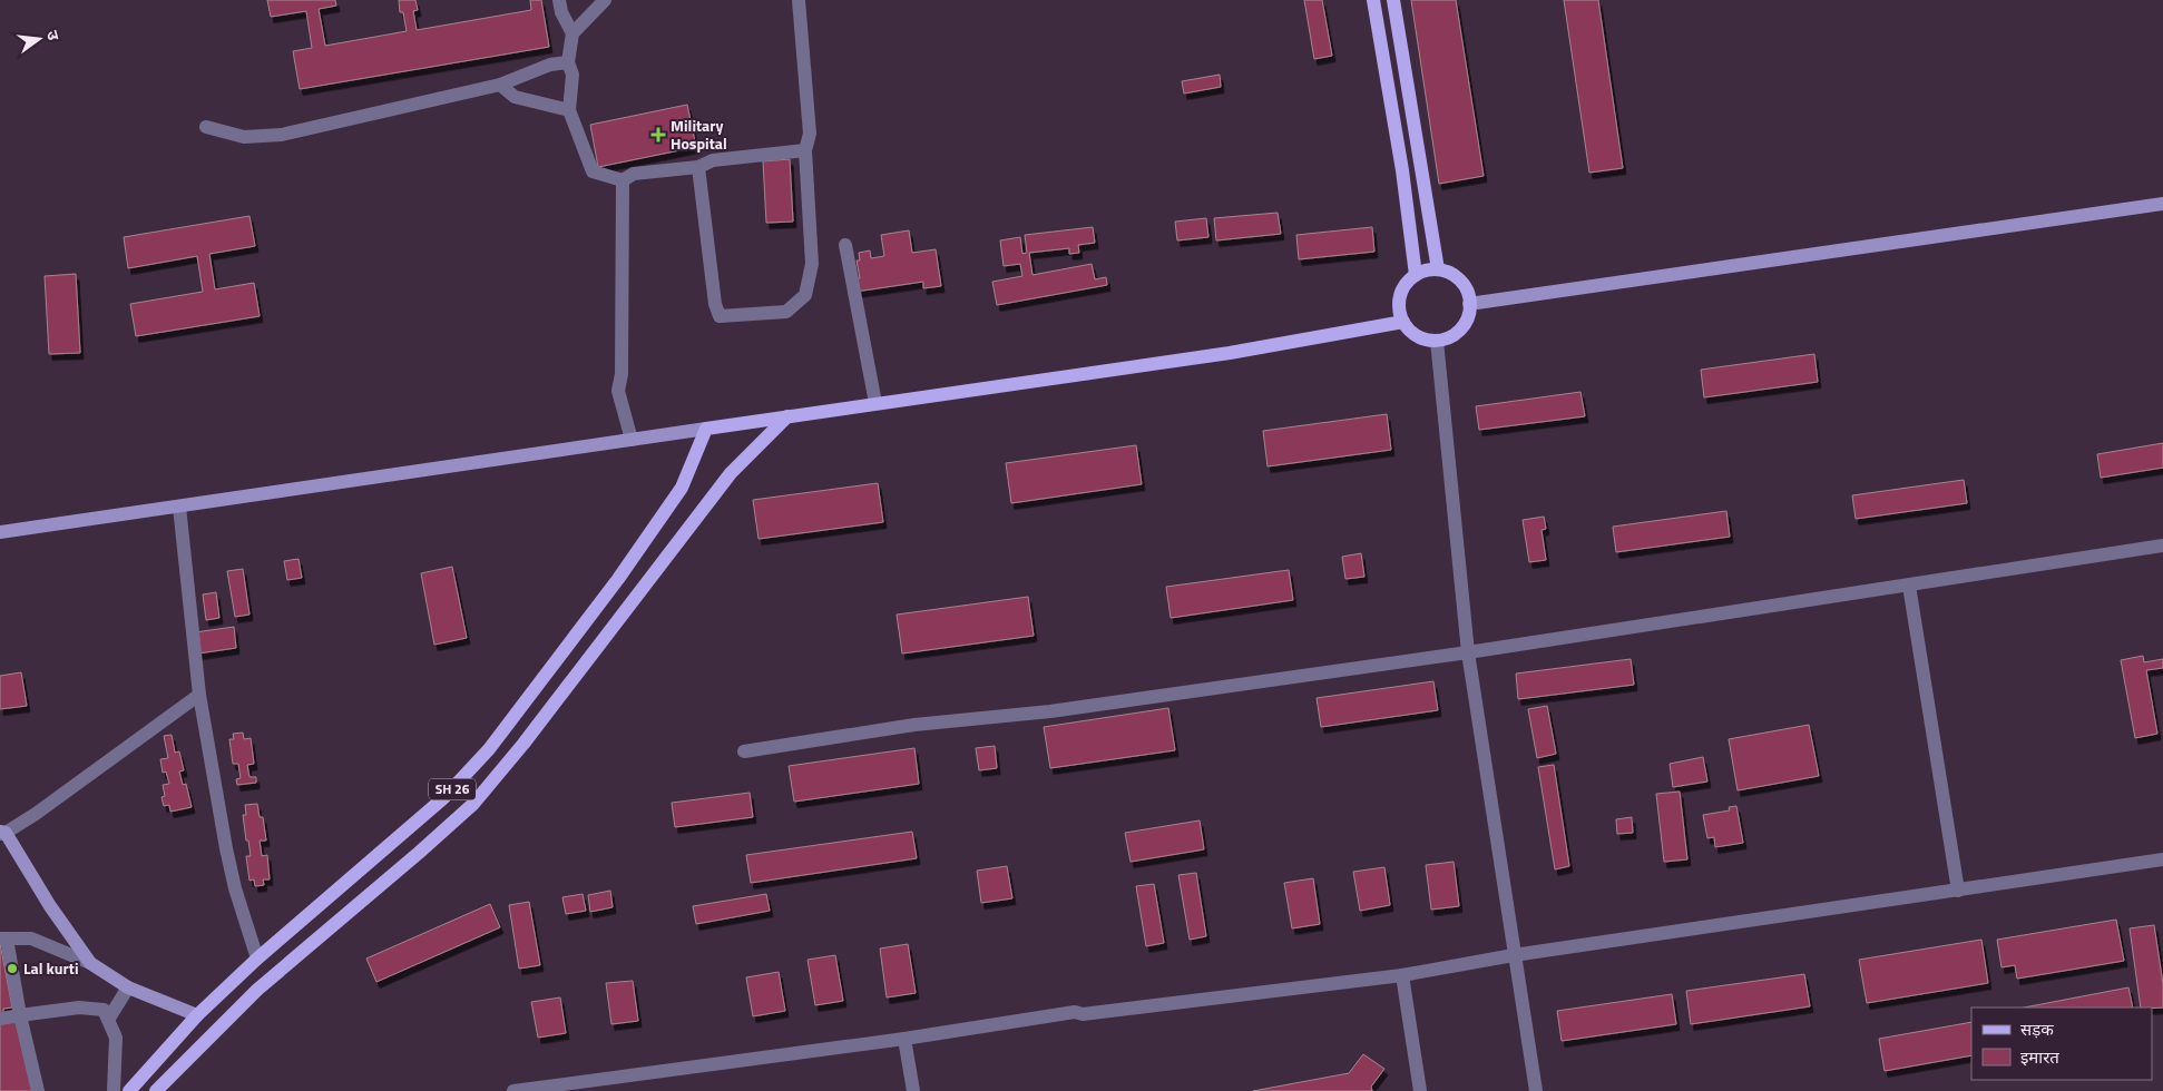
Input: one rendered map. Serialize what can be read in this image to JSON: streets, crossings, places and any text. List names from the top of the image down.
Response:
{
  "streets": {
    "main road": ["SH 26"]
  },
  "places": {
    "health": ["Military Hospital"],
    "other": ["Lal kurti"]
  },
  "legend": ["सड़क", "इमारत"],
  "north": "right"
}
